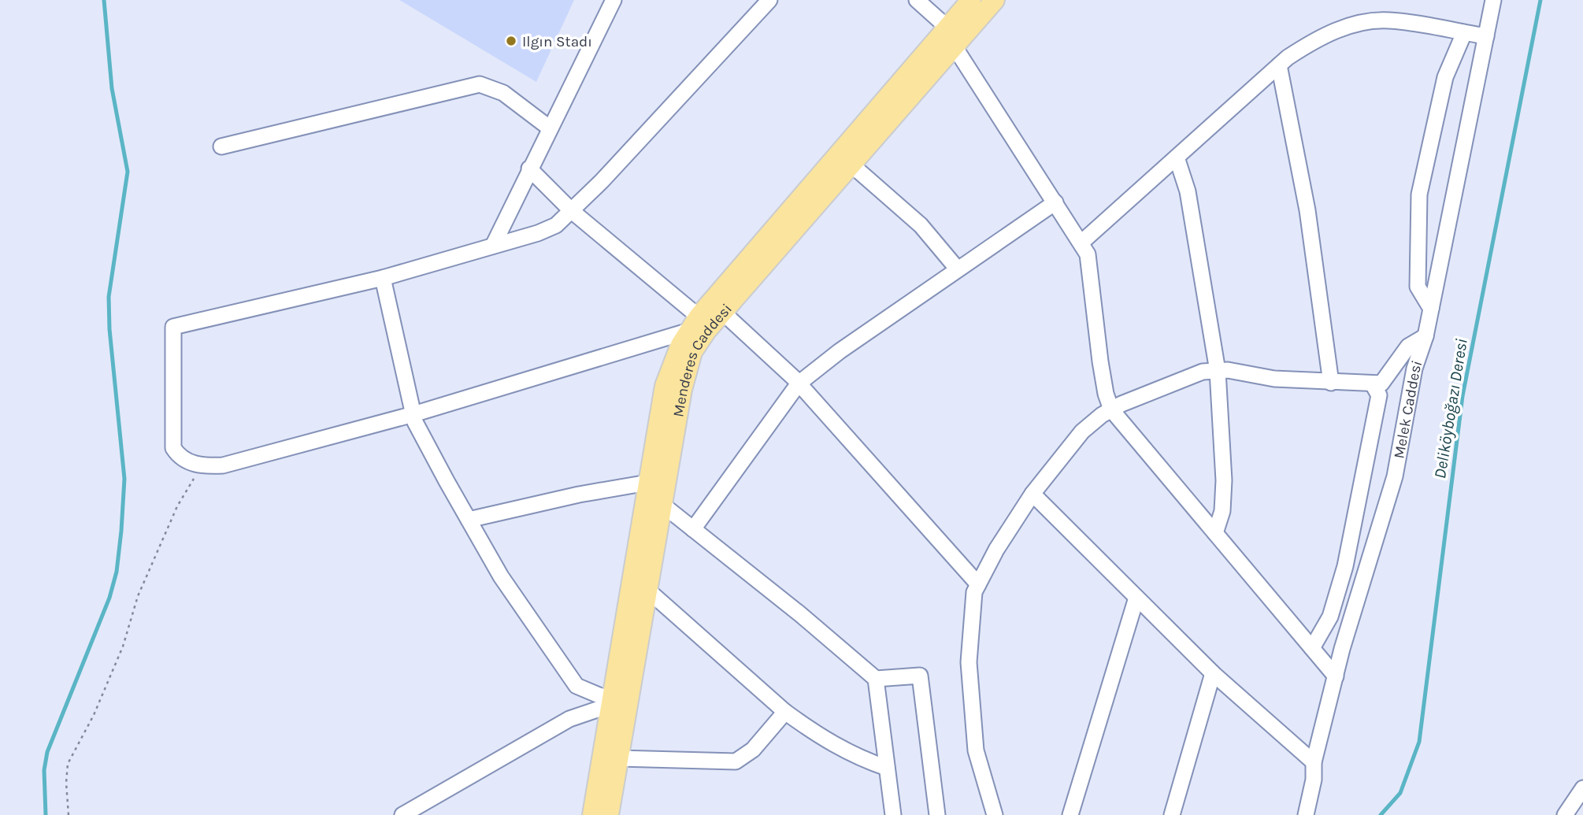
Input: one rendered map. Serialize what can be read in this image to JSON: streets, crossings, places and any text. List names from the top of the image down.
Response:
{
  "streets": {
    "main road": ["Menderes Caddesi"],
    "street": ["Melek Caddesi"]
  },
  "water": ["Deliköyboğazı Deresi"],
  "places": ["Ilgın Stadı"]
}
